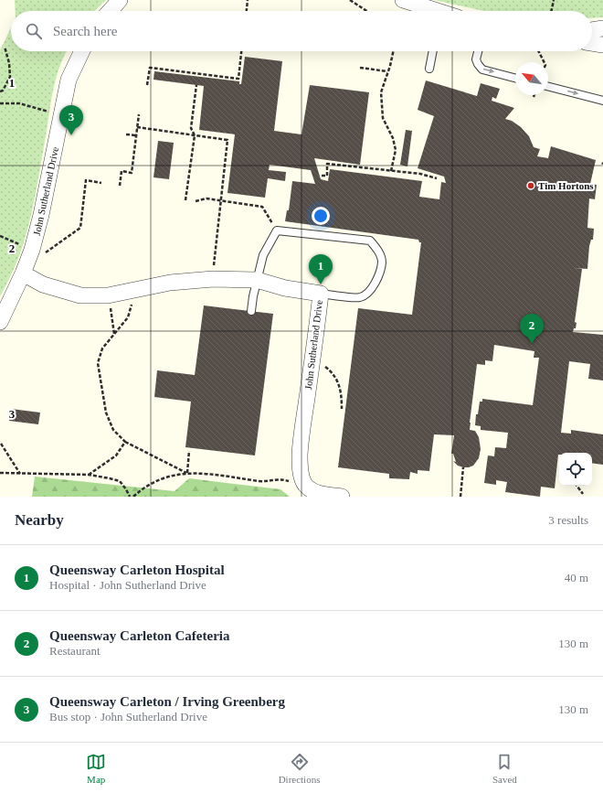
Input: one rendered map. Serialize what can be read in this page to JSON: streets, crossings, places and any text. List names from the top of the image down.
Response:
{
  "streets": {
    "street": ["John Sutherland Drive"]
  },
  "places": ["Tim Hortons"],
  "north": "top left",
  "page": {
    "search": "Search here",
    "pins": ["3", "1", "2"],
    "heading": ["Nearby", "3 results"],
    "list": [
      {
        "mark": "1",
        "name": "Queensway Carleton Hospital",
        "note": "Hospital · John Sutherland Drive",
        "value": "40 m"
      },
      {
        "mark": "2",
        "name": "Queensway Carleton Cafeteria",
        "note": "Restaurant",
        "value": "130 m"
      },
      {
        "mark": "3",
        "name": "Queensway Carleton / Irving Greenberg",
        "note": "Bus stop · John Sutherland Drive",
        "value": "130 m"
      }
    ],
    "nav": ["Map", "Directions", "Saved"]
  },
  "grid": {
    "rows": ["1", "2", "3"]
  }
}
